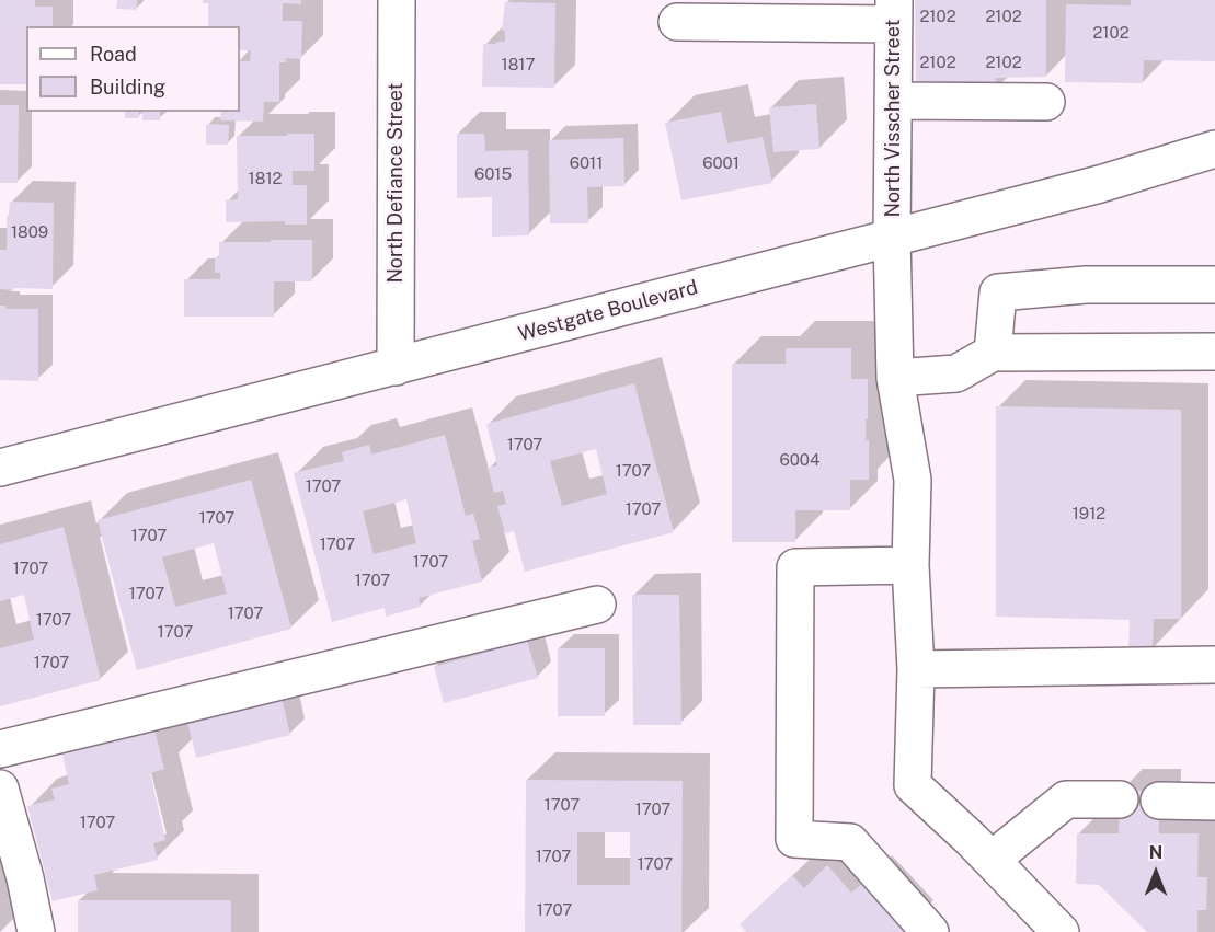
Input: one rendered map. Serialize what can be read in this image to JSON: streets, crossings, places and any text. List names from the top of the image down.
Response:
{
  "streets": {
    "street": ["North Visscher Street", "North Defiance Street", "Westgate Boulevard"]
  },
  "crossings": [
    ["North Visscher Street", "Westgate Boulevard"],
    ["North Defiance Street", "Westgate Boulevard"]
  ],
  "house_numbers": [
    "2102",
    "2102",
    "2102",
    "2102",
    "2102",
    "1817",
    "6011",
    "6001",
    "6015",
    "1812",
    "1809",
    "1707",
    "6004",
    "1707",
    "1707",
    "1707",
    "1912",
    "1707",
    "1707",
    "1707",
    "1707",
    "1707",
    "1707",
    "1707",
    "1707",
    "1707",
    "1707",
    "1707",
    "1707",
    "1707",
    "1707",
    "1707",
    "1707",
    "1707"
  ],
  "legend": ["Road", "Building"],
  "north": "top"
}
